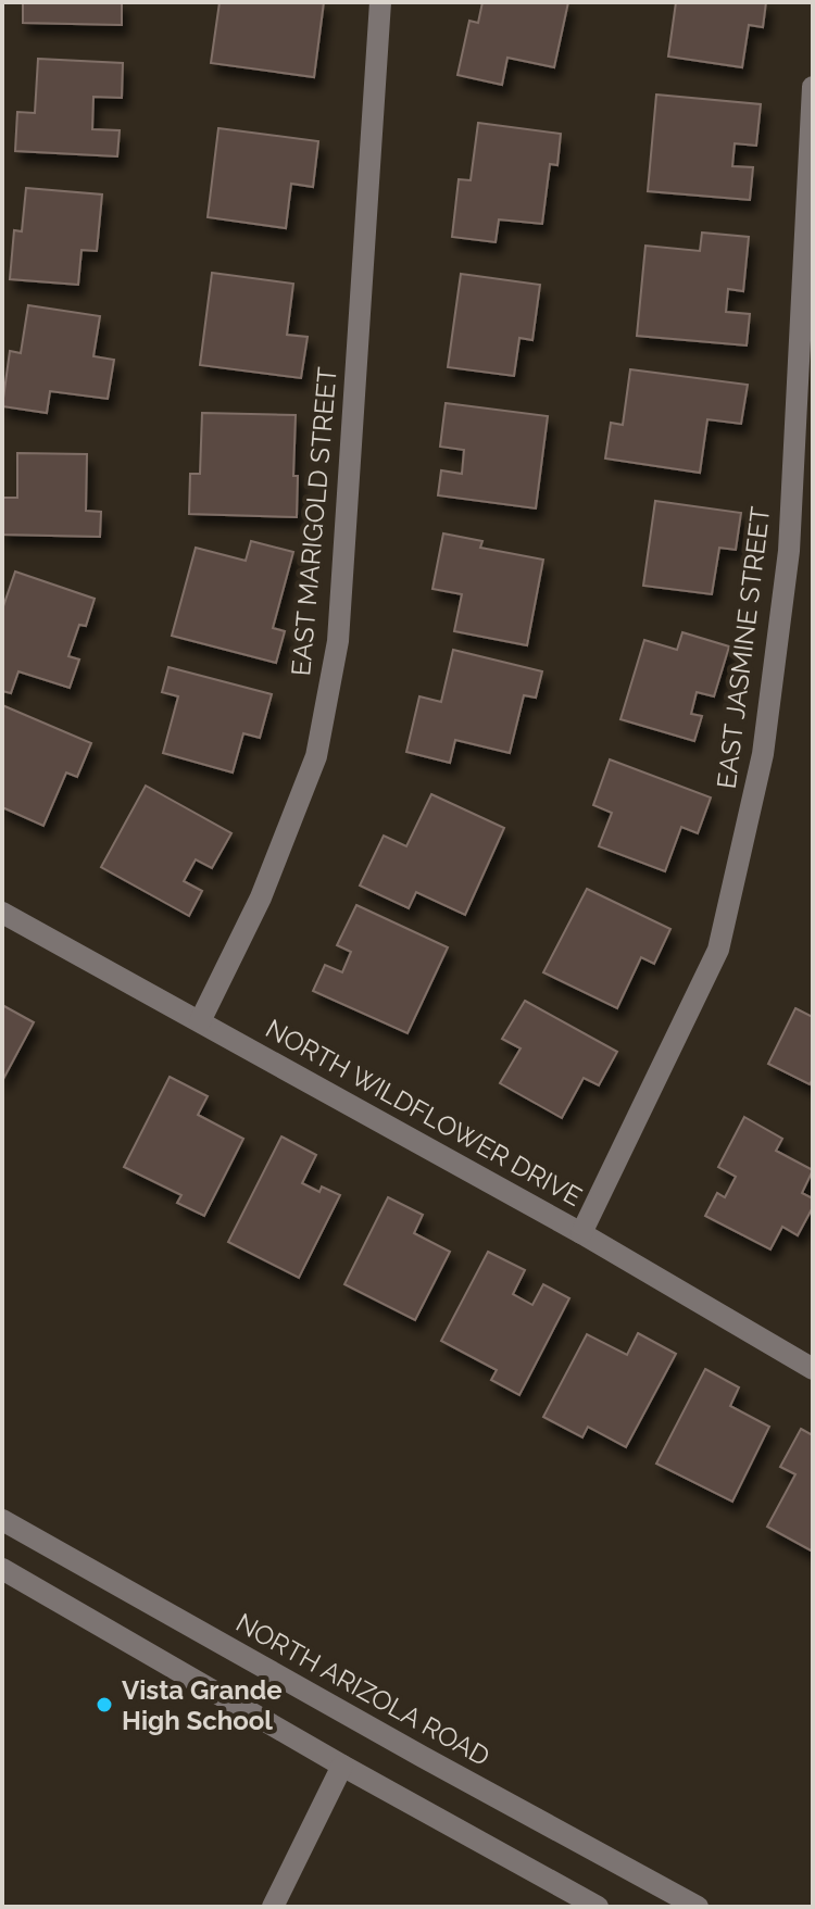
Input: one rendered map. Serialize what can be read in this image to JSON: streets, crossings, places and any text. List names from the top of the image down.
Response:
{
  "streets": {
    "street": [
      "EAST MARIGOLD STREET",
      "EAST JASMINE STREET",
      "NORTH WILDFLOWER DRIVE",
      "NORTH ARIZOLA ROAD"
    ]
  },
  "crossings": [
    ["EAST MARIGOLD STREET", "NORTH WILDFLOWER DRIVE"],
    ["EAST JASMINE STREET", "NORTH WILDFLOWER DRIVE"]
  ],
  "places": ["Vista Grande High School"]
}
